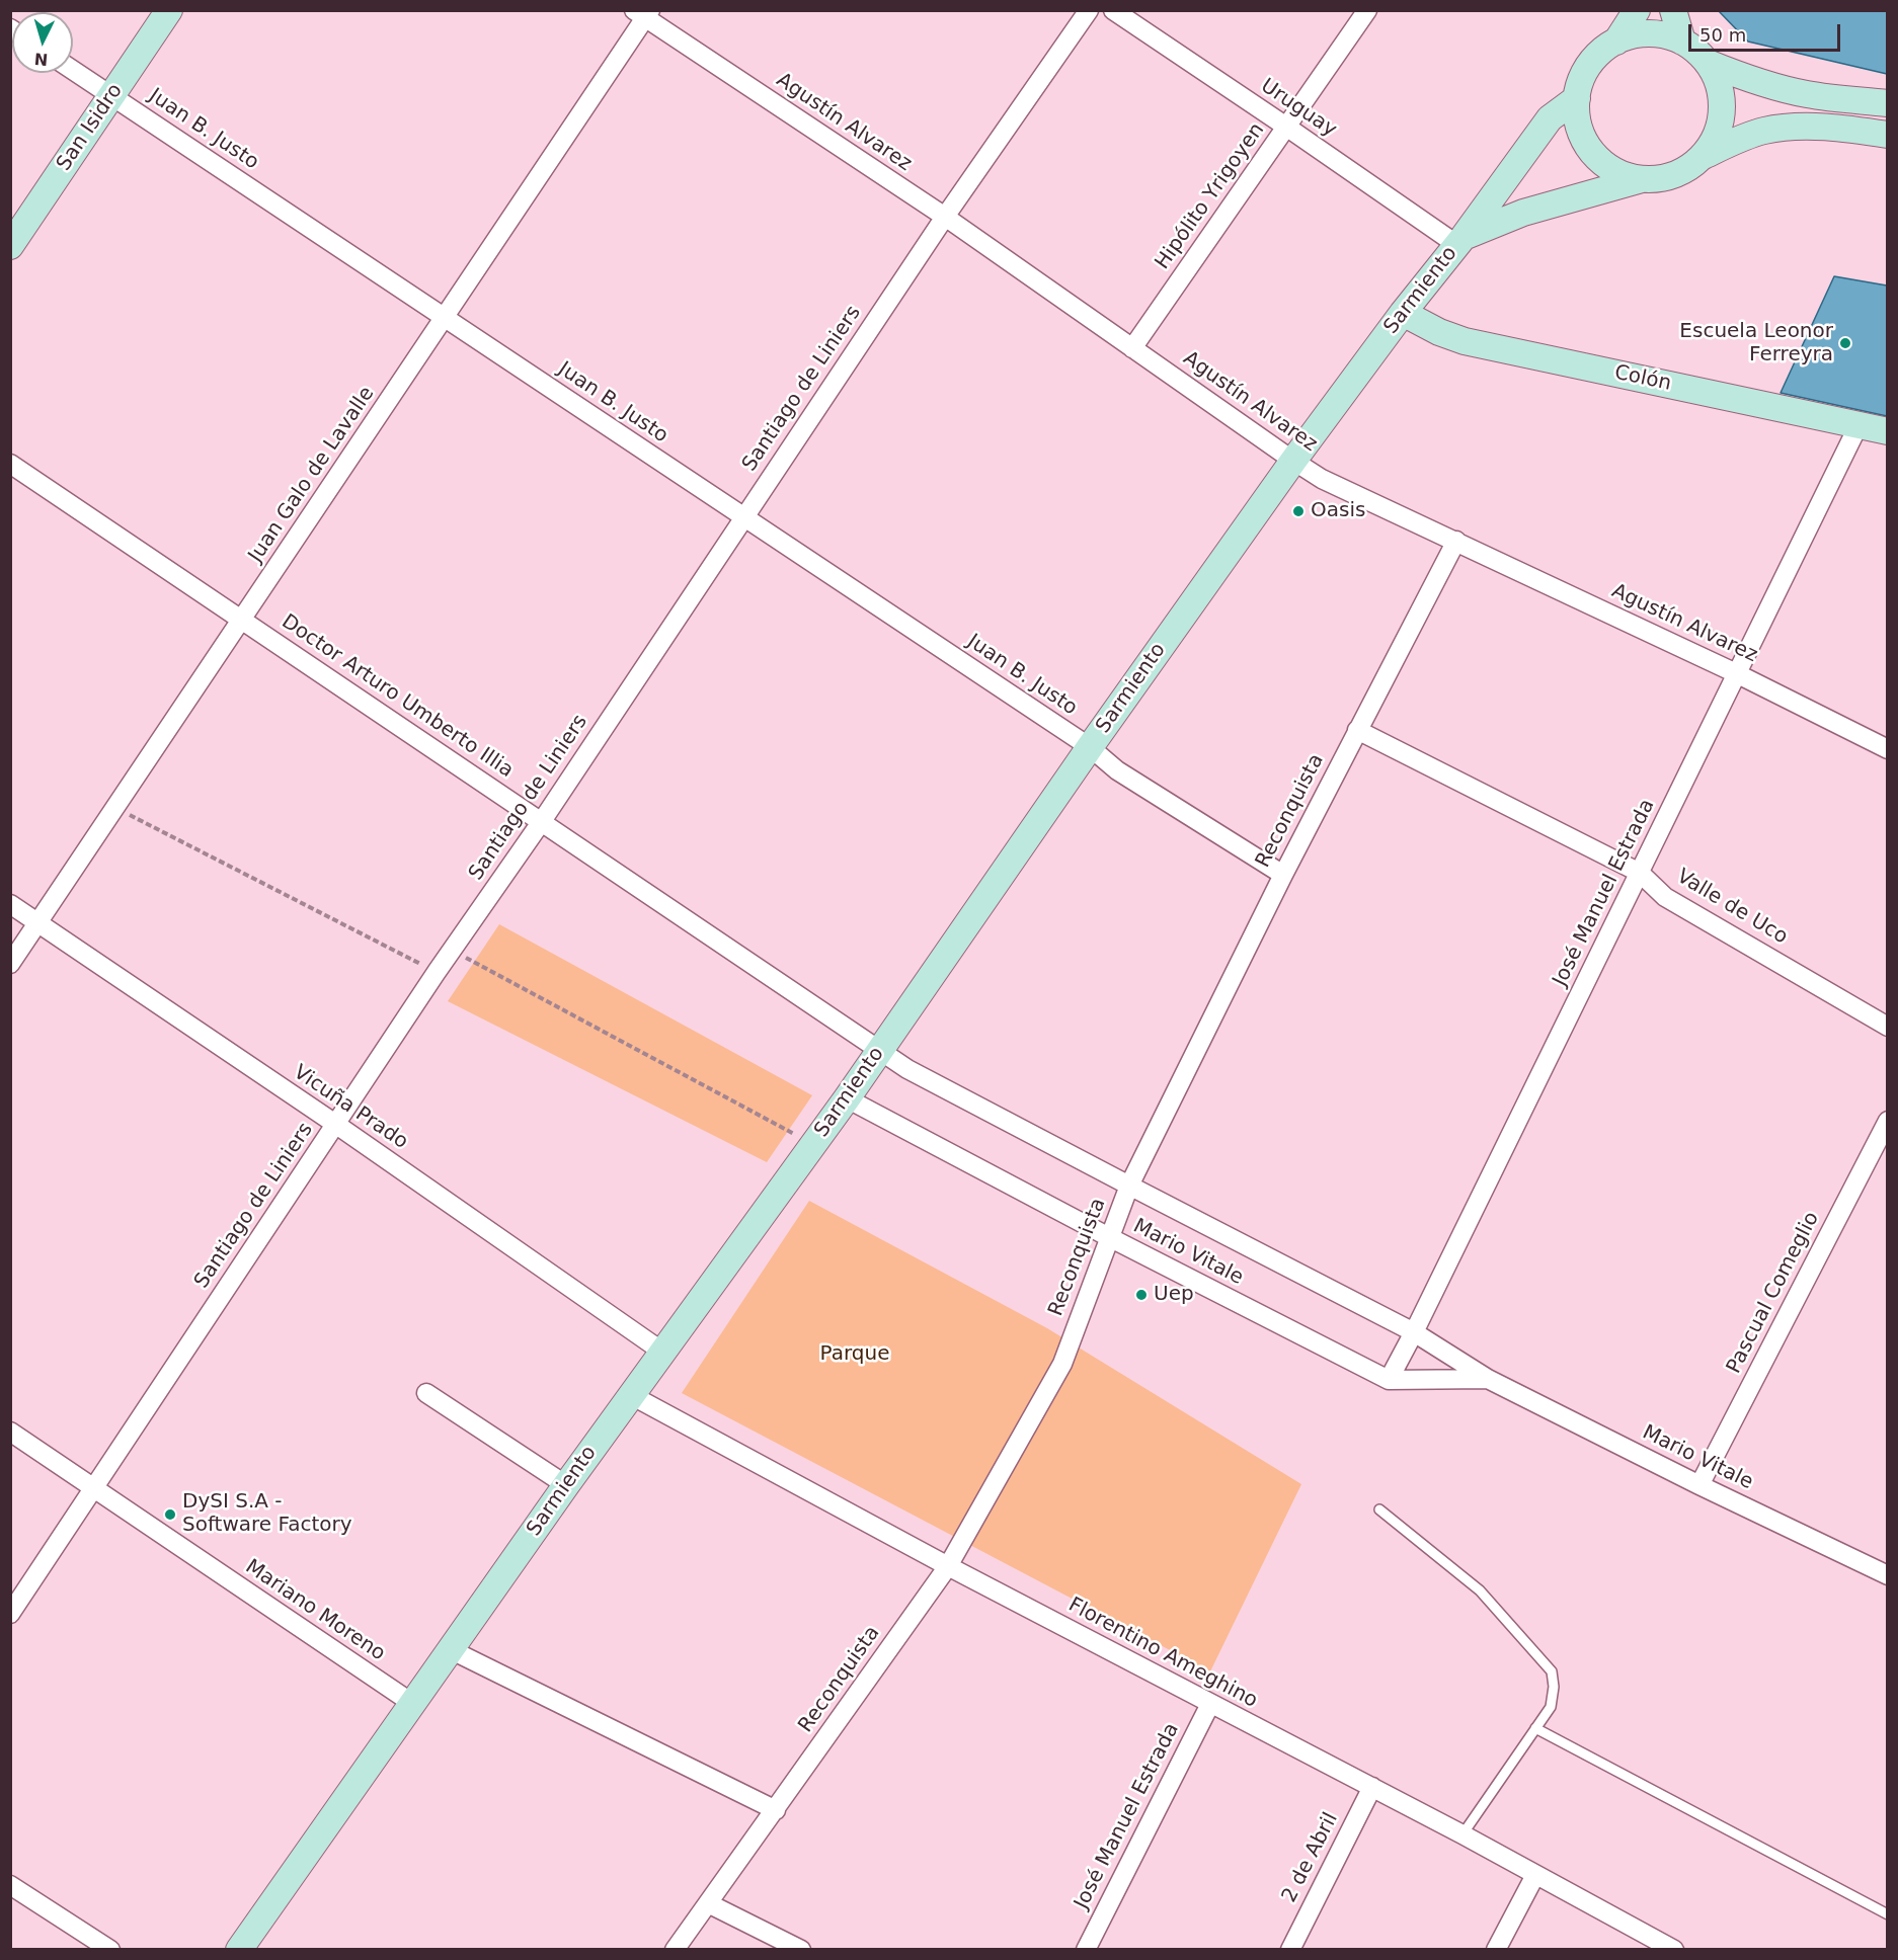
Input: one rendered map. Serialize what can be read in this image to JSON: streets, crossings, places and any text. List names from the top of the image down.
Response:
{
  "streets": {
    "street": [
      "Uruguay",
      "Agustín Alvarez",
      "San Isidro",
      "Juan B. Justo",
      "Hipólito Yrigoyen",
      "Sarmiento",
      "Colón",
      "Santiago de Liniers",
      "Juan Galo de Lavalle",
      "Doctor Arturo Umberto Illia",
      "Reconquista",
      "José Manuel Estrada",
      "Valle de Uco",
      "Vicuña Prado",
      "Mario Vitale",
      "Pascual Comeglio",
      "Mariano Moreno",
      "Florentino Ameghino",
      "2 de Abril"
    ]
  },
  "crossings": [
    ["Uruguay", "Hipólito Yrigoyen"],
    ["Uruguay", "Sarmiento"],
    ["Agustín Alvarez", "Hipólito Yrigoyen"],
    ["Agustín Alvarez", "Sarmiento"],
    ["Agustín Alvarez", "Santiago de Liniers"],
    ["Agustín Alvarez", "Juan Galo de Lavalle"],
    ["Agustín Alvarez", "Reconquista"],
    ["Agustín Alvarez", "José Manuel Estrada"],
    ["San Isidro", "Juan B. Justo"],
    ["Juan B. Justo", "Sarmiento"],
    ["Juan B. Justo", "Santiago de Liniers"],
    ["Juan B. Justo", "Juan Galo de Lavalle"],
    ["Juan B. Justo", "Reconquista"],
    ["Sarmiento", "Colón"],
    ["Sarmiento", "Doctor Arturo Umberto Illia"],
    ["Sarmiento", "Vicuña Prado"],
    ["Sarmiento", "Mario Vitale"],
    ["Sarmiento", "Mariano Moreno"],
    ["Sarmiento", "Florentino Ameghino"],
    ["Colón", "José Manuel Estrada"],
    ["Santiago de Liniers", "Doctor Arturo Umberto Illia"],
    ["Santiago de Liniers", "Vicuña Prado"],
    ["Santiago de Liniers", "Mariano Moreno"],
    ["Juan Galo de Lavalle", "Doctor Arturo Umberto Illia"],
    ["Juan Galo de Lavalle", "Vicuña Prado"],
    ["Doctor Arturo Umberto Illia", "Mario Vitale"],
    ["Reconquista", "Valle de Uco"],
    ["Reconquista", "Mario Vitale"],
    ["Reconquista", "Florentino Ameghino"],
    ["José Manuel Estrada", "Valle de Uco"],
    ["José Manuel Estrada", "Mario Vitale"],
    ["José Manuel Estrada", "Florentino Ameghino"],
    ["Mario Vitale", "Pascual Comeglio"],
    ["Florentino Ameghino", "2 de Abril"]
  ],
  "parks": ["Parque"],
  "places": [
    "Escuela Leonor Ferreyra",
    "Oasis",
    "Uep",
    "DySI S.A - Software Factory"
  ],
  "scale_bar": "50 m",
  "north": "bottom"
}
